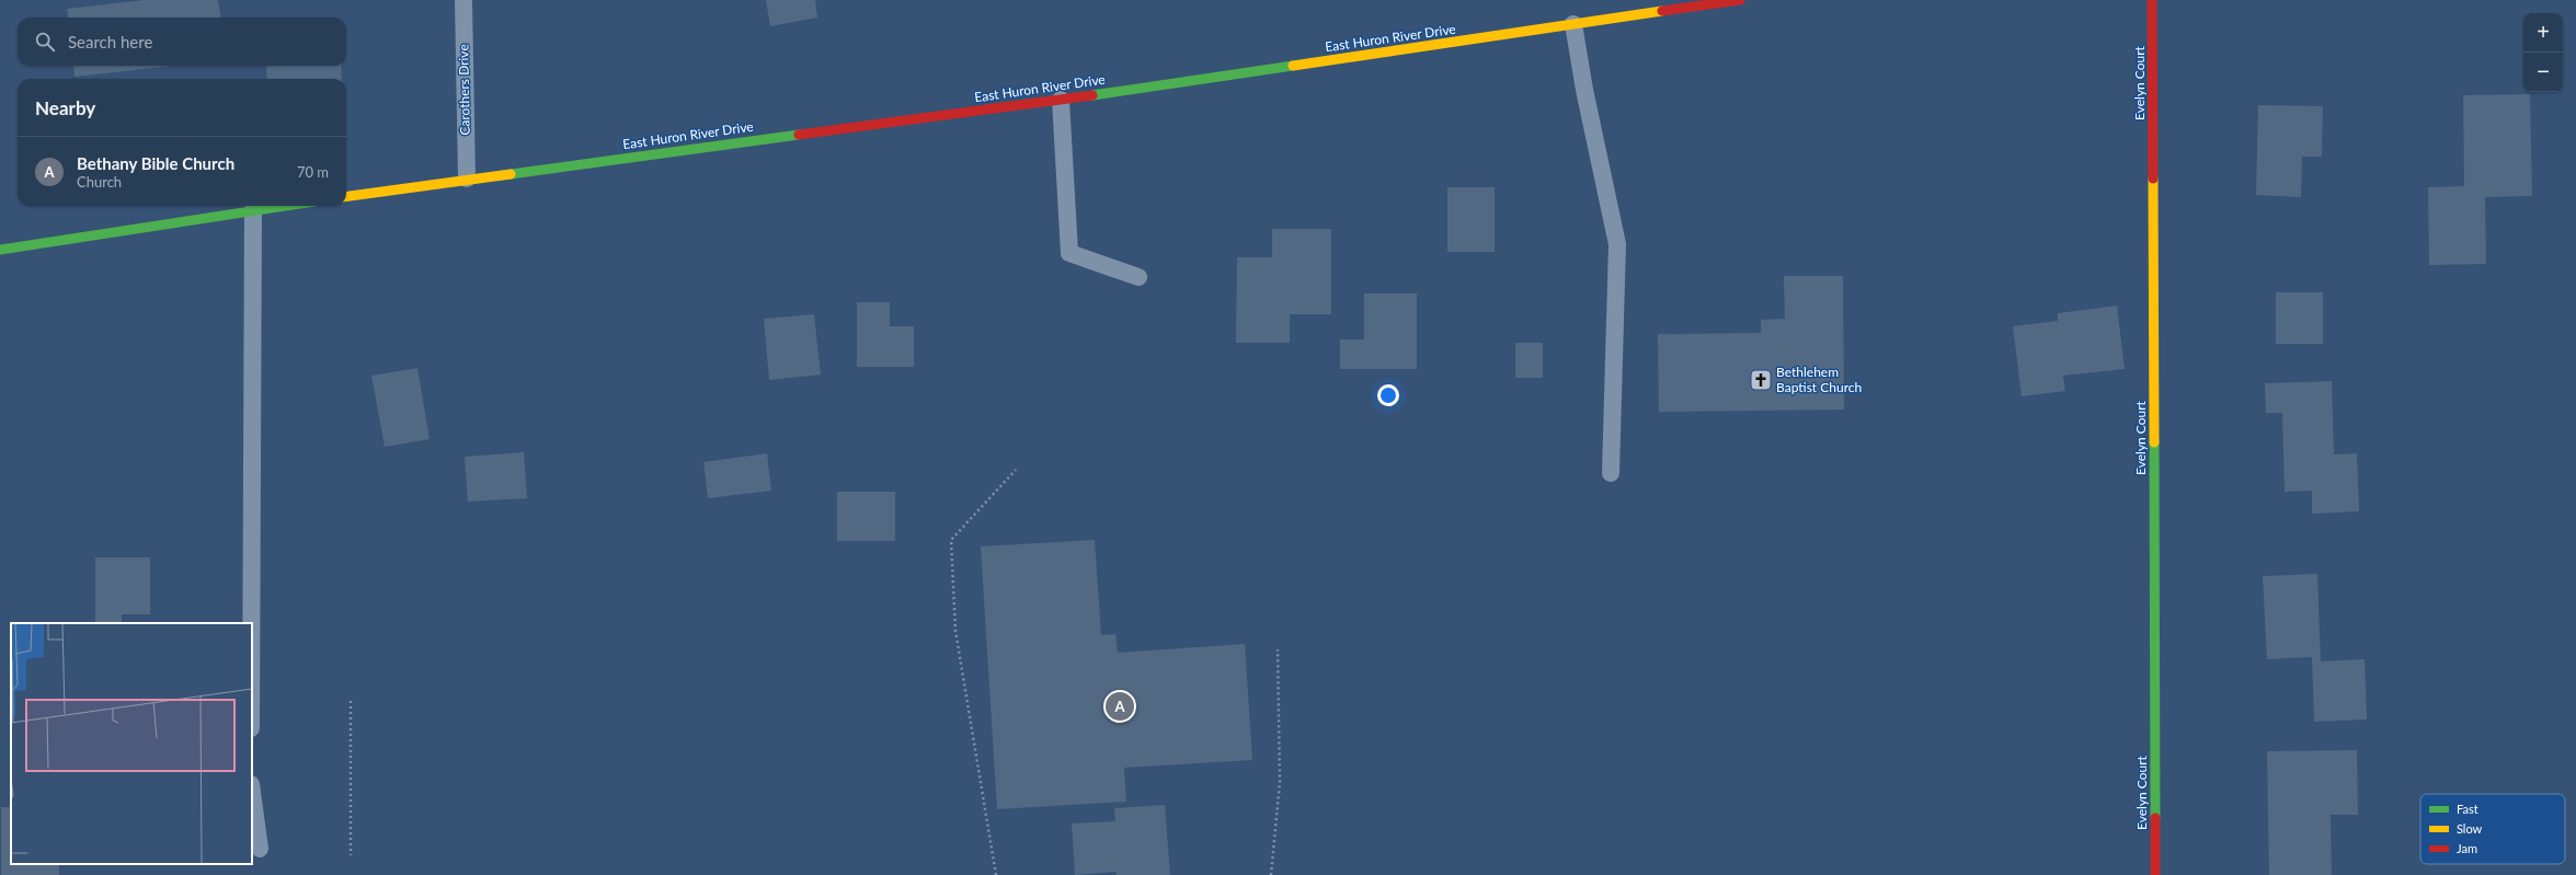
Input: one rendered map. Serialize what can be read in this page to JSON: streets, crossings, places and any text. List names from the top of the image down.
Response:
{
  "streets": {
    "main road": ["East Huron River Drive", "Evelyn Court"],
    "lane": ["Carothers Drive"]
  },
  "crossings": [
    ["East Huron River Drive", "Carothers Drive"]
  ],
  "places": {
    "church": ["Bethlehem Baptist Church"]
  },
  "legend": ["Fast", "Slow", "Jam"],
  "page": {
    "map_buttons": ["+", "−"],
    "search": "Search here",
    "heading": "Nearby",
    "list": [
      {
        "mark": "A",
        "name": "Bethany Bible Church",
        "note": "Church",
        "value": "70 m"
      }
    ],
    "pins": "A"
  }
}
